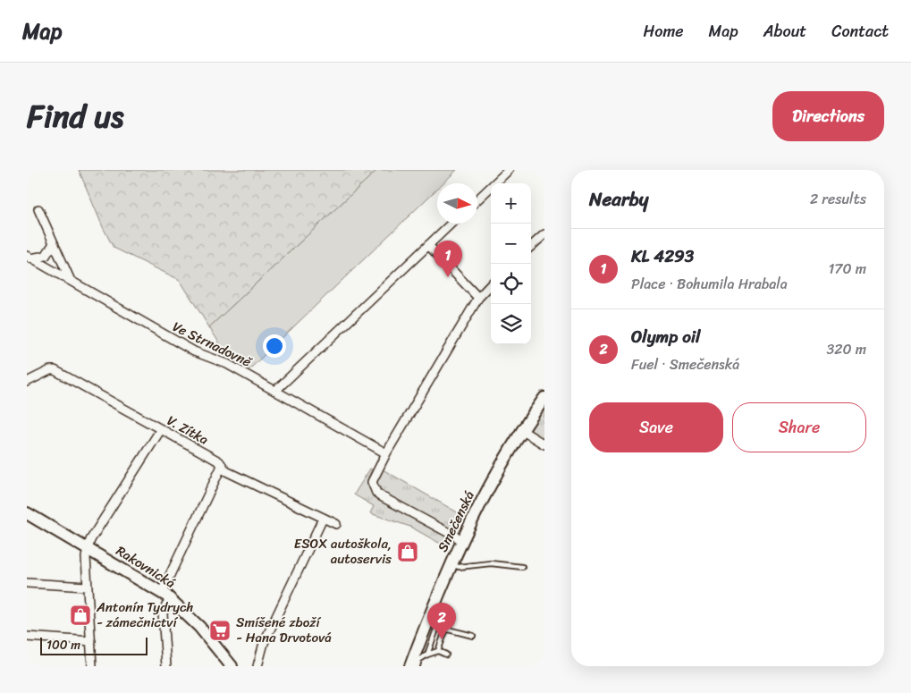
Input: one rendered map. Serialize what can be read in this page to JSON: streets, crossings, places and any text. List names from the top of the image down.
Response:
{
  "streets": {
    "street": [
      "Ve Strnadovně",
      "V. Zítka",
      "Smečenská",
      "Rakovnická"
    ]
  },
  "places": {
    "shop": ["ESOX autoškola, autoservis", "Antonín Tydrych - zámečnictví"],
    "supermarket": ["Smíšené zboží - Hana Drvotová"]
  },
  "scale_bar": "100 m",
  "north": "right",
  "page": {
    "header": "Map",
    "nav": [
      "Home",
      "Map",
      "About",
      "Contact"
    ],
    "title": "Find us",
    "buttons": [
      "Directions",
      ["Save", "Share"]
    ],
    "heading": ["Nearby", "2 results"],
    "map_buttons": ["+", "−"],
    "list": [
      {
        "mark": "1",
        "name": "KL 4293",
        "note": "Place · Bohumila Hrabala",
        "value": "170 m"
      },
      {
        "mark": "2",
        "name": "Olymp oil",
        "note": "Fuel · Smečenská",
        "value": "320 m"
      }
    ],
    "pins": ["1", "2"],
    "scale": "100 m"
  }
}
